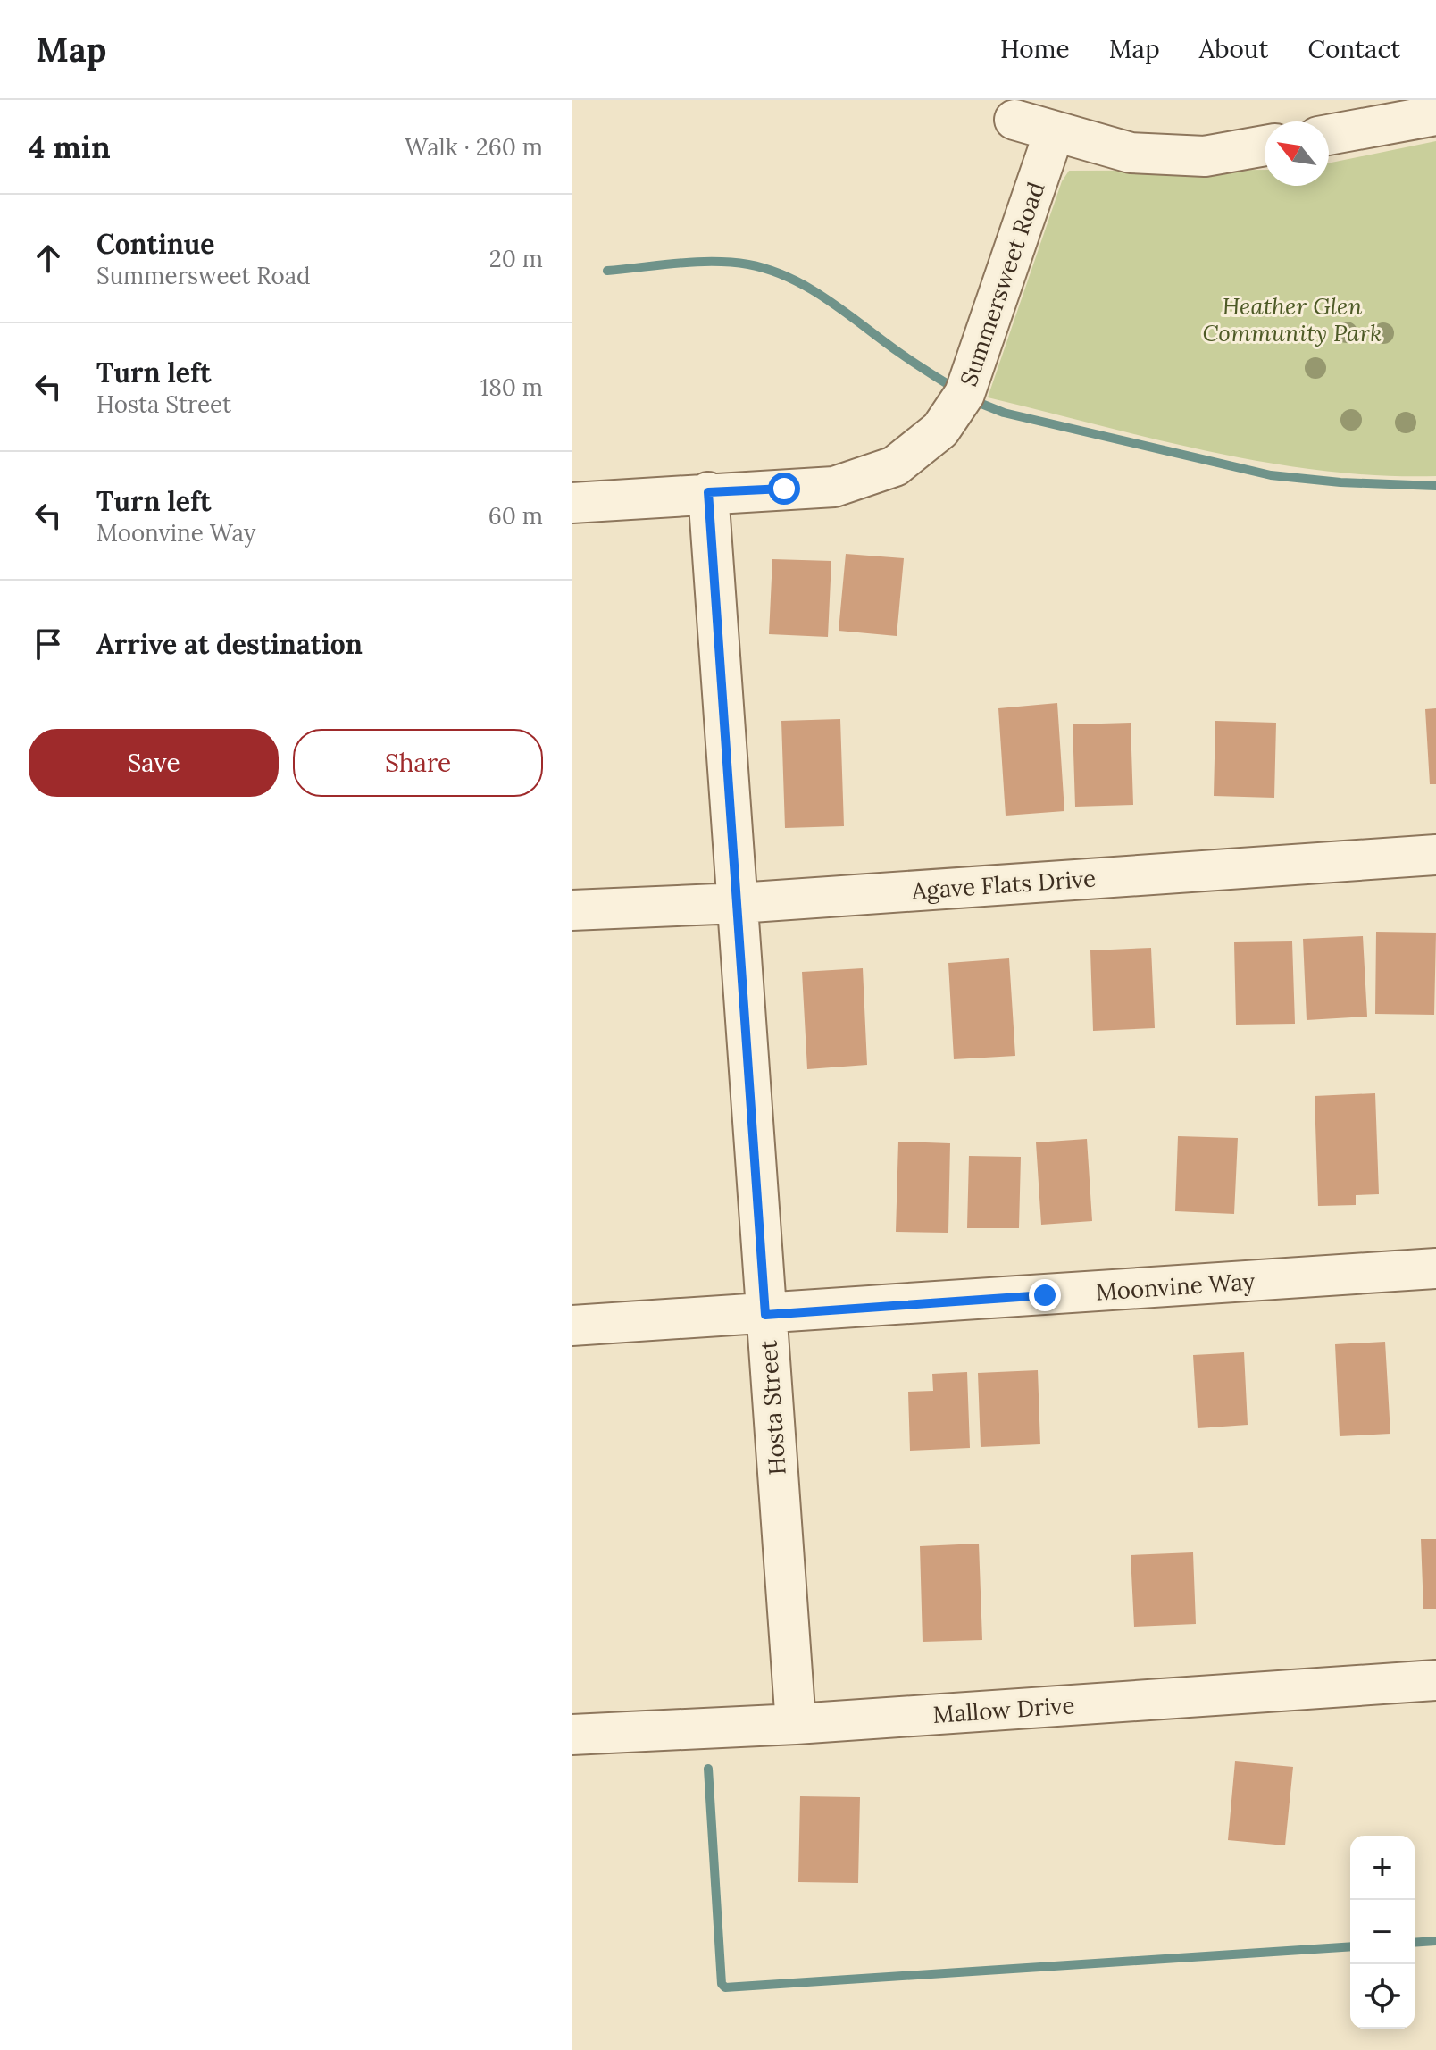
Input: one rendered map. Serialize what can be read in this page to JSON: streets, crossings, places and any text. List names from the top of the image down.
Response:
{
  "streets": {
    "street": [
      "Summersweet Road",
      "Agave Flats Drive",
      "Moonvine Way",
      "Hosta Street",
      "Mallow Drive"
    ]
  },
  "crossings": [
    ["Summersweet Road", "Hosta Street"],
    ["Agave Flats Drive", "Hosta Street"],
    ["Moonvine Way", "Hosta Street"],
    ["Hosta Street", "Mallow Drive"]
  ],
  "parks": ["Heather Glen Community Park"],
  "north": "top left",
  "page": {
    "header": "Map",
    "nav": [
      "Home",
      "Map",
      "About",
      "Contact"
    ],
    "heading": ["4 min", "Walk · 260 m"],
    "list": [
      ["Continue", "Summersweet Road", "20 m"],
      ["Turn left", "Hosta Street", "180 m"],
      ["Turn left", "Moonvine Way", "60 m"],
      "Arrive at destination"
    ],
    "buttons": ["Save", "Share"],
    "map_buttons": ["+", "−"]
  }
}
